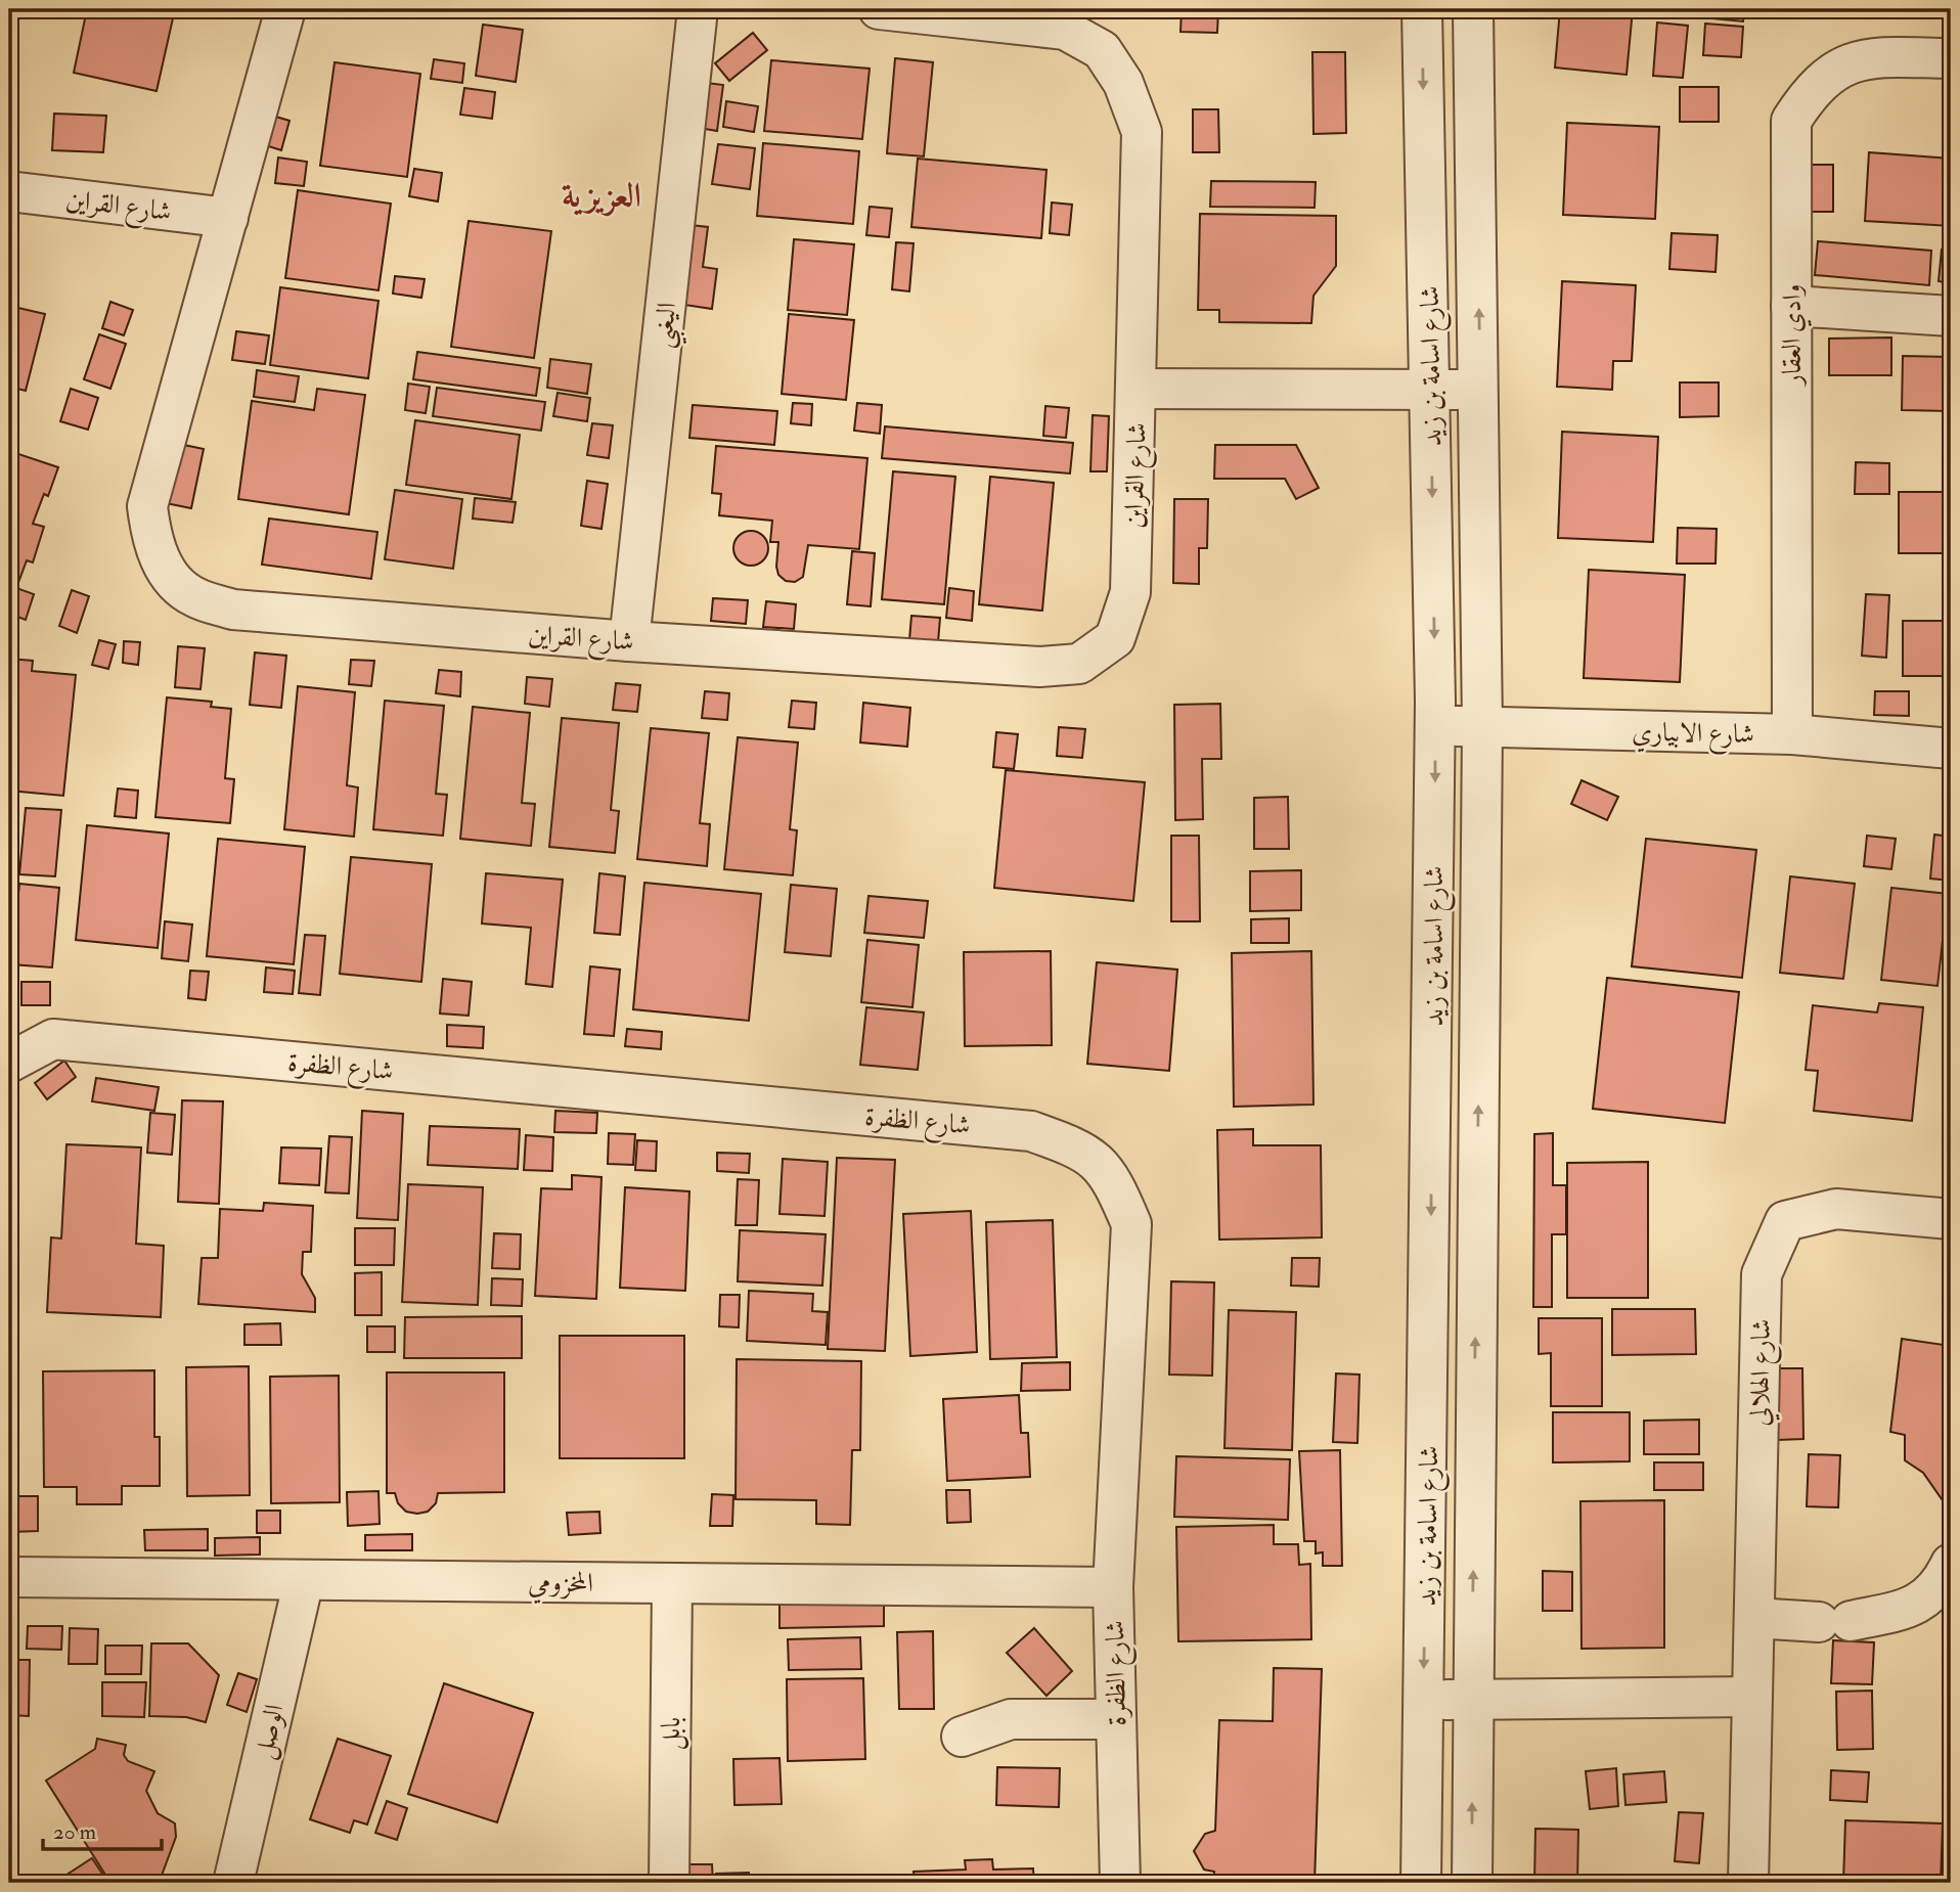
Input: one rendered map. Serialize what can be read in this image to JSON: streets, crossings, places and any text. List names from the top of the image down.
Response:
{
  "streets": {
    "street": [
      "شارع القراين",
      "اليغبي",
      "وادي العقار",
      "شارع اسامة بن زيد",
      "شارع الابياري",
      "شارع الظفرة",
      "شارع الهلالي",
      "المخزومي",
      "الوصل",
      "بابل"
    ]
  },
  "crossings": [
    ["شارع القراين", "اليغبي"],
    ["شارع القراين", "شارع اسامة بن زيد"],
    ["وادي العقار", "شارع الابياري"],
    ["شارع اسامة بن زيد", "شارع الابياري"],
    ["شارع الظفرة", "المخزومي"],
    ["المخزومي", "الوصل"],
    ["المخزومي", "بابل"]
  ],
  "districts": ["العزيزية"],
  "scale_bar": "20 m"
}
